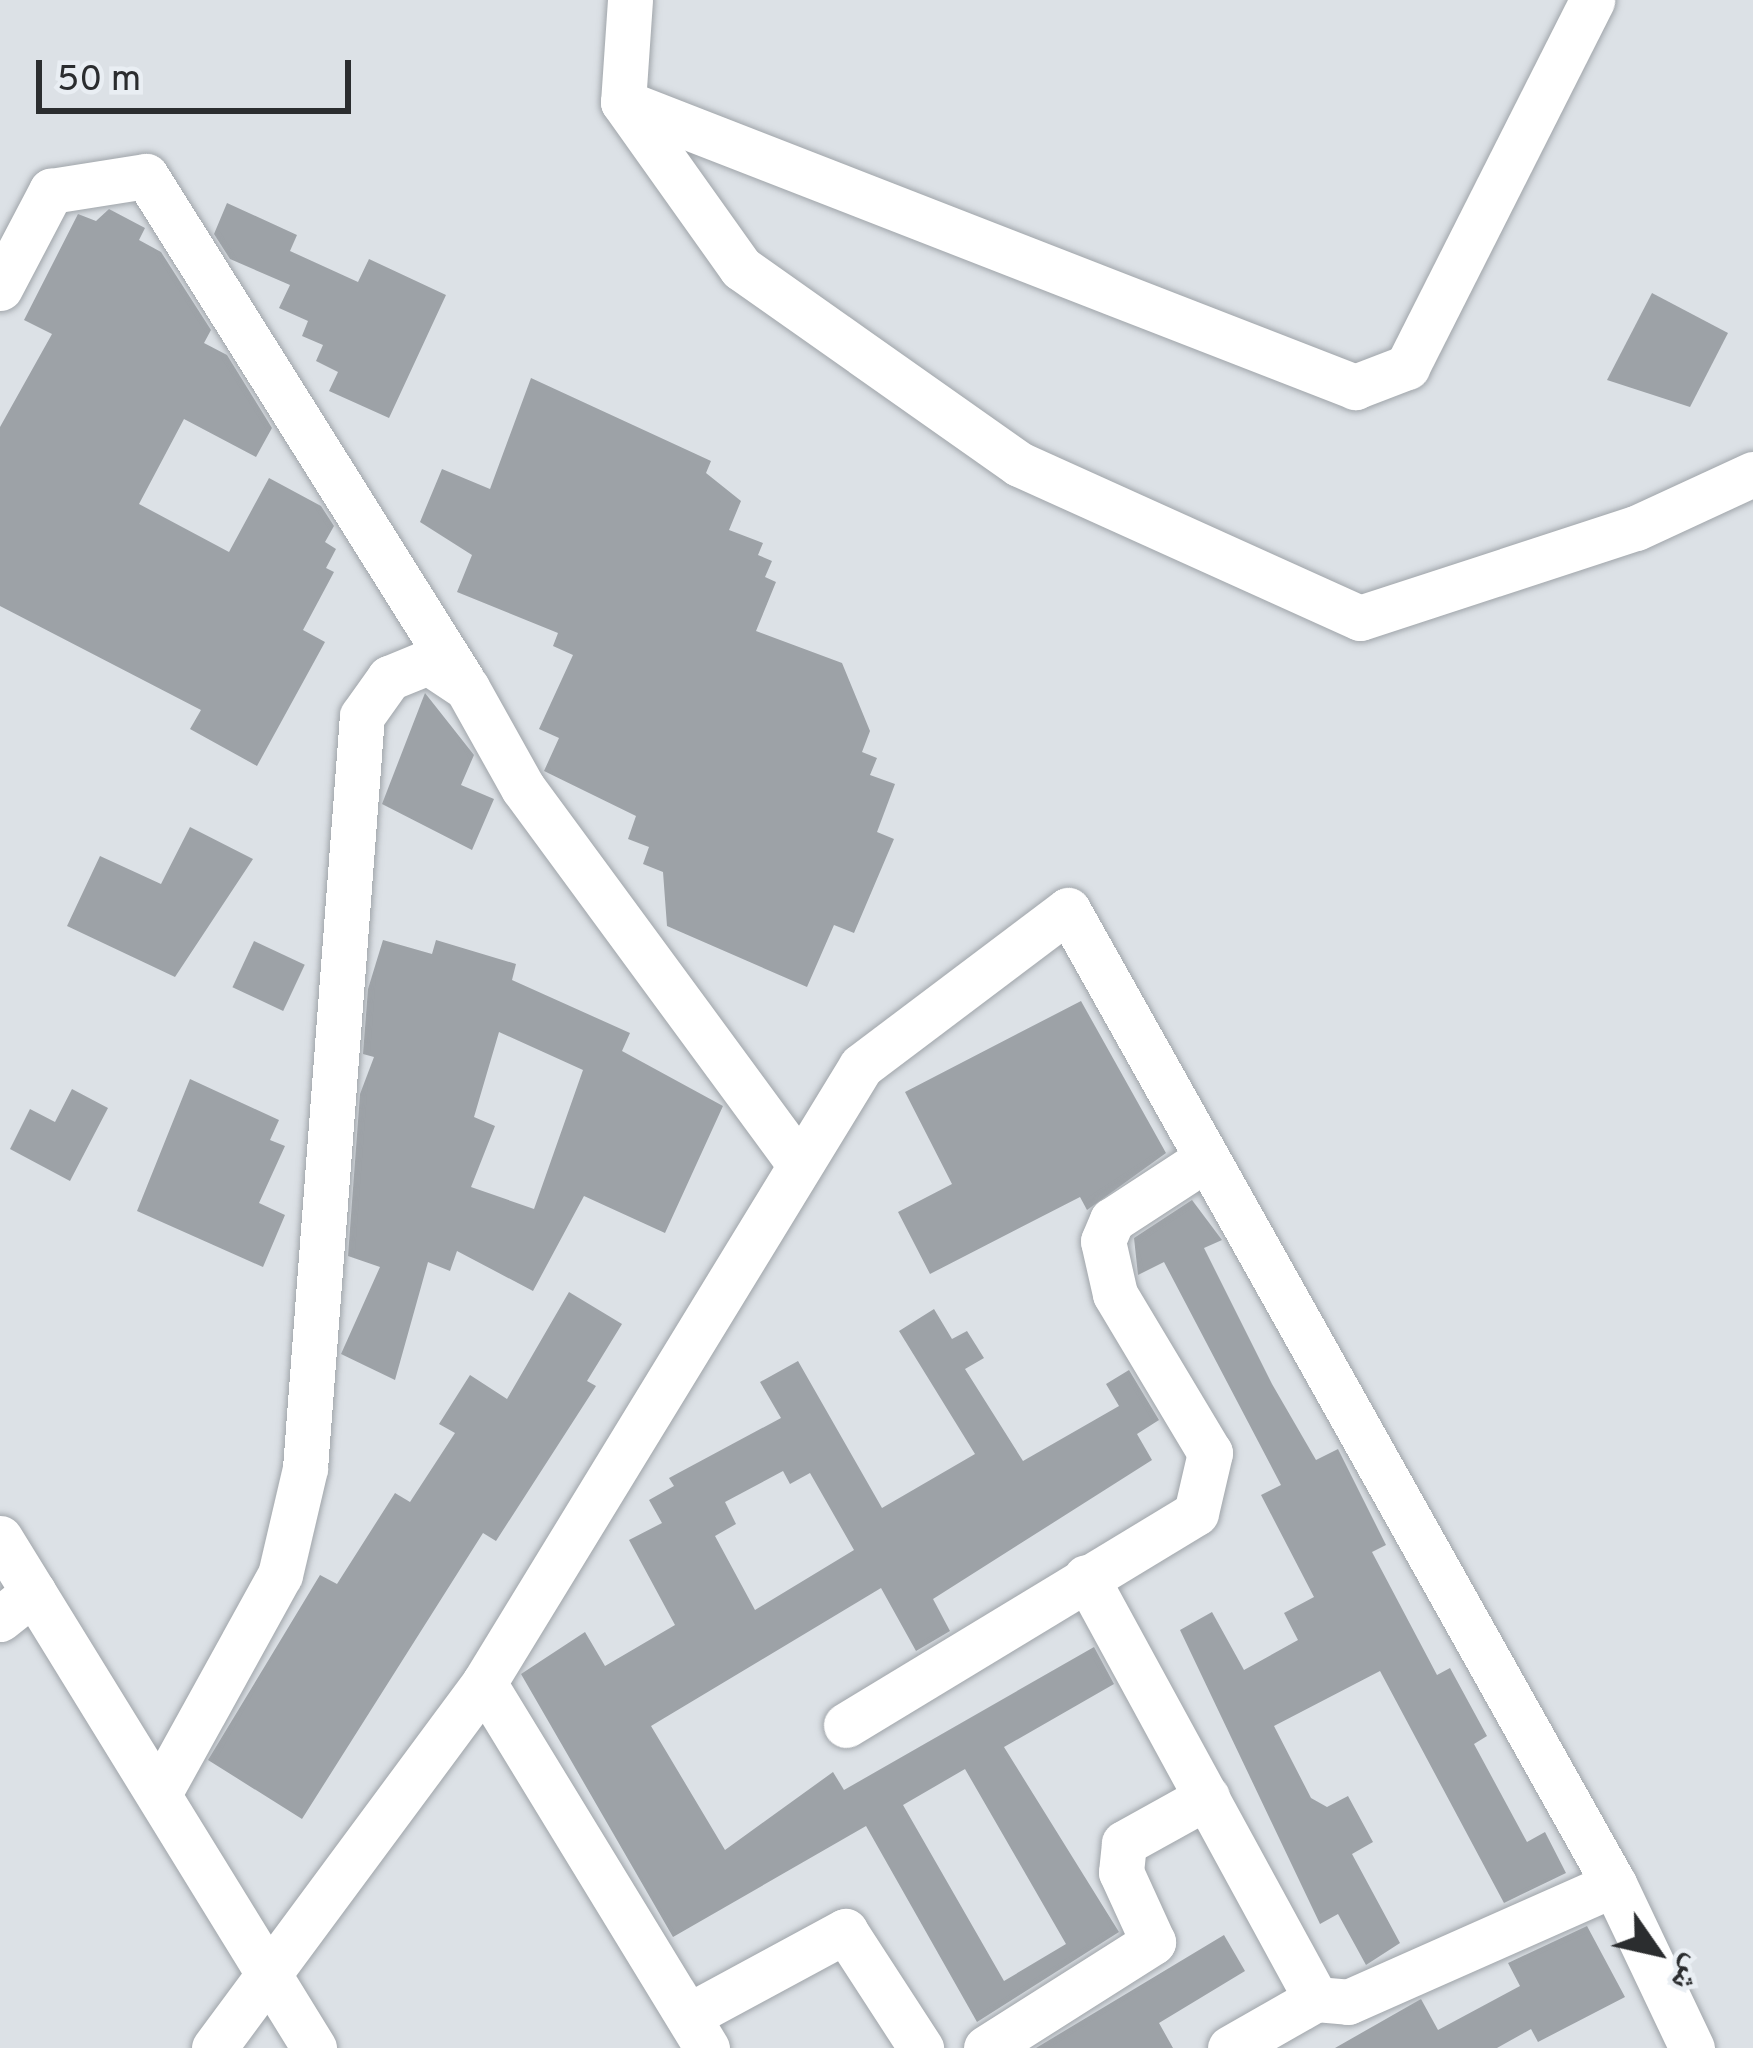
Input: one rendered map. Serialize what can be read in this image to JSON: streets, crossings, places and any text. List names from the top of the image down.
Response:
{
  "scale_bar": "50 m",
  "north": "bottom right"
}
